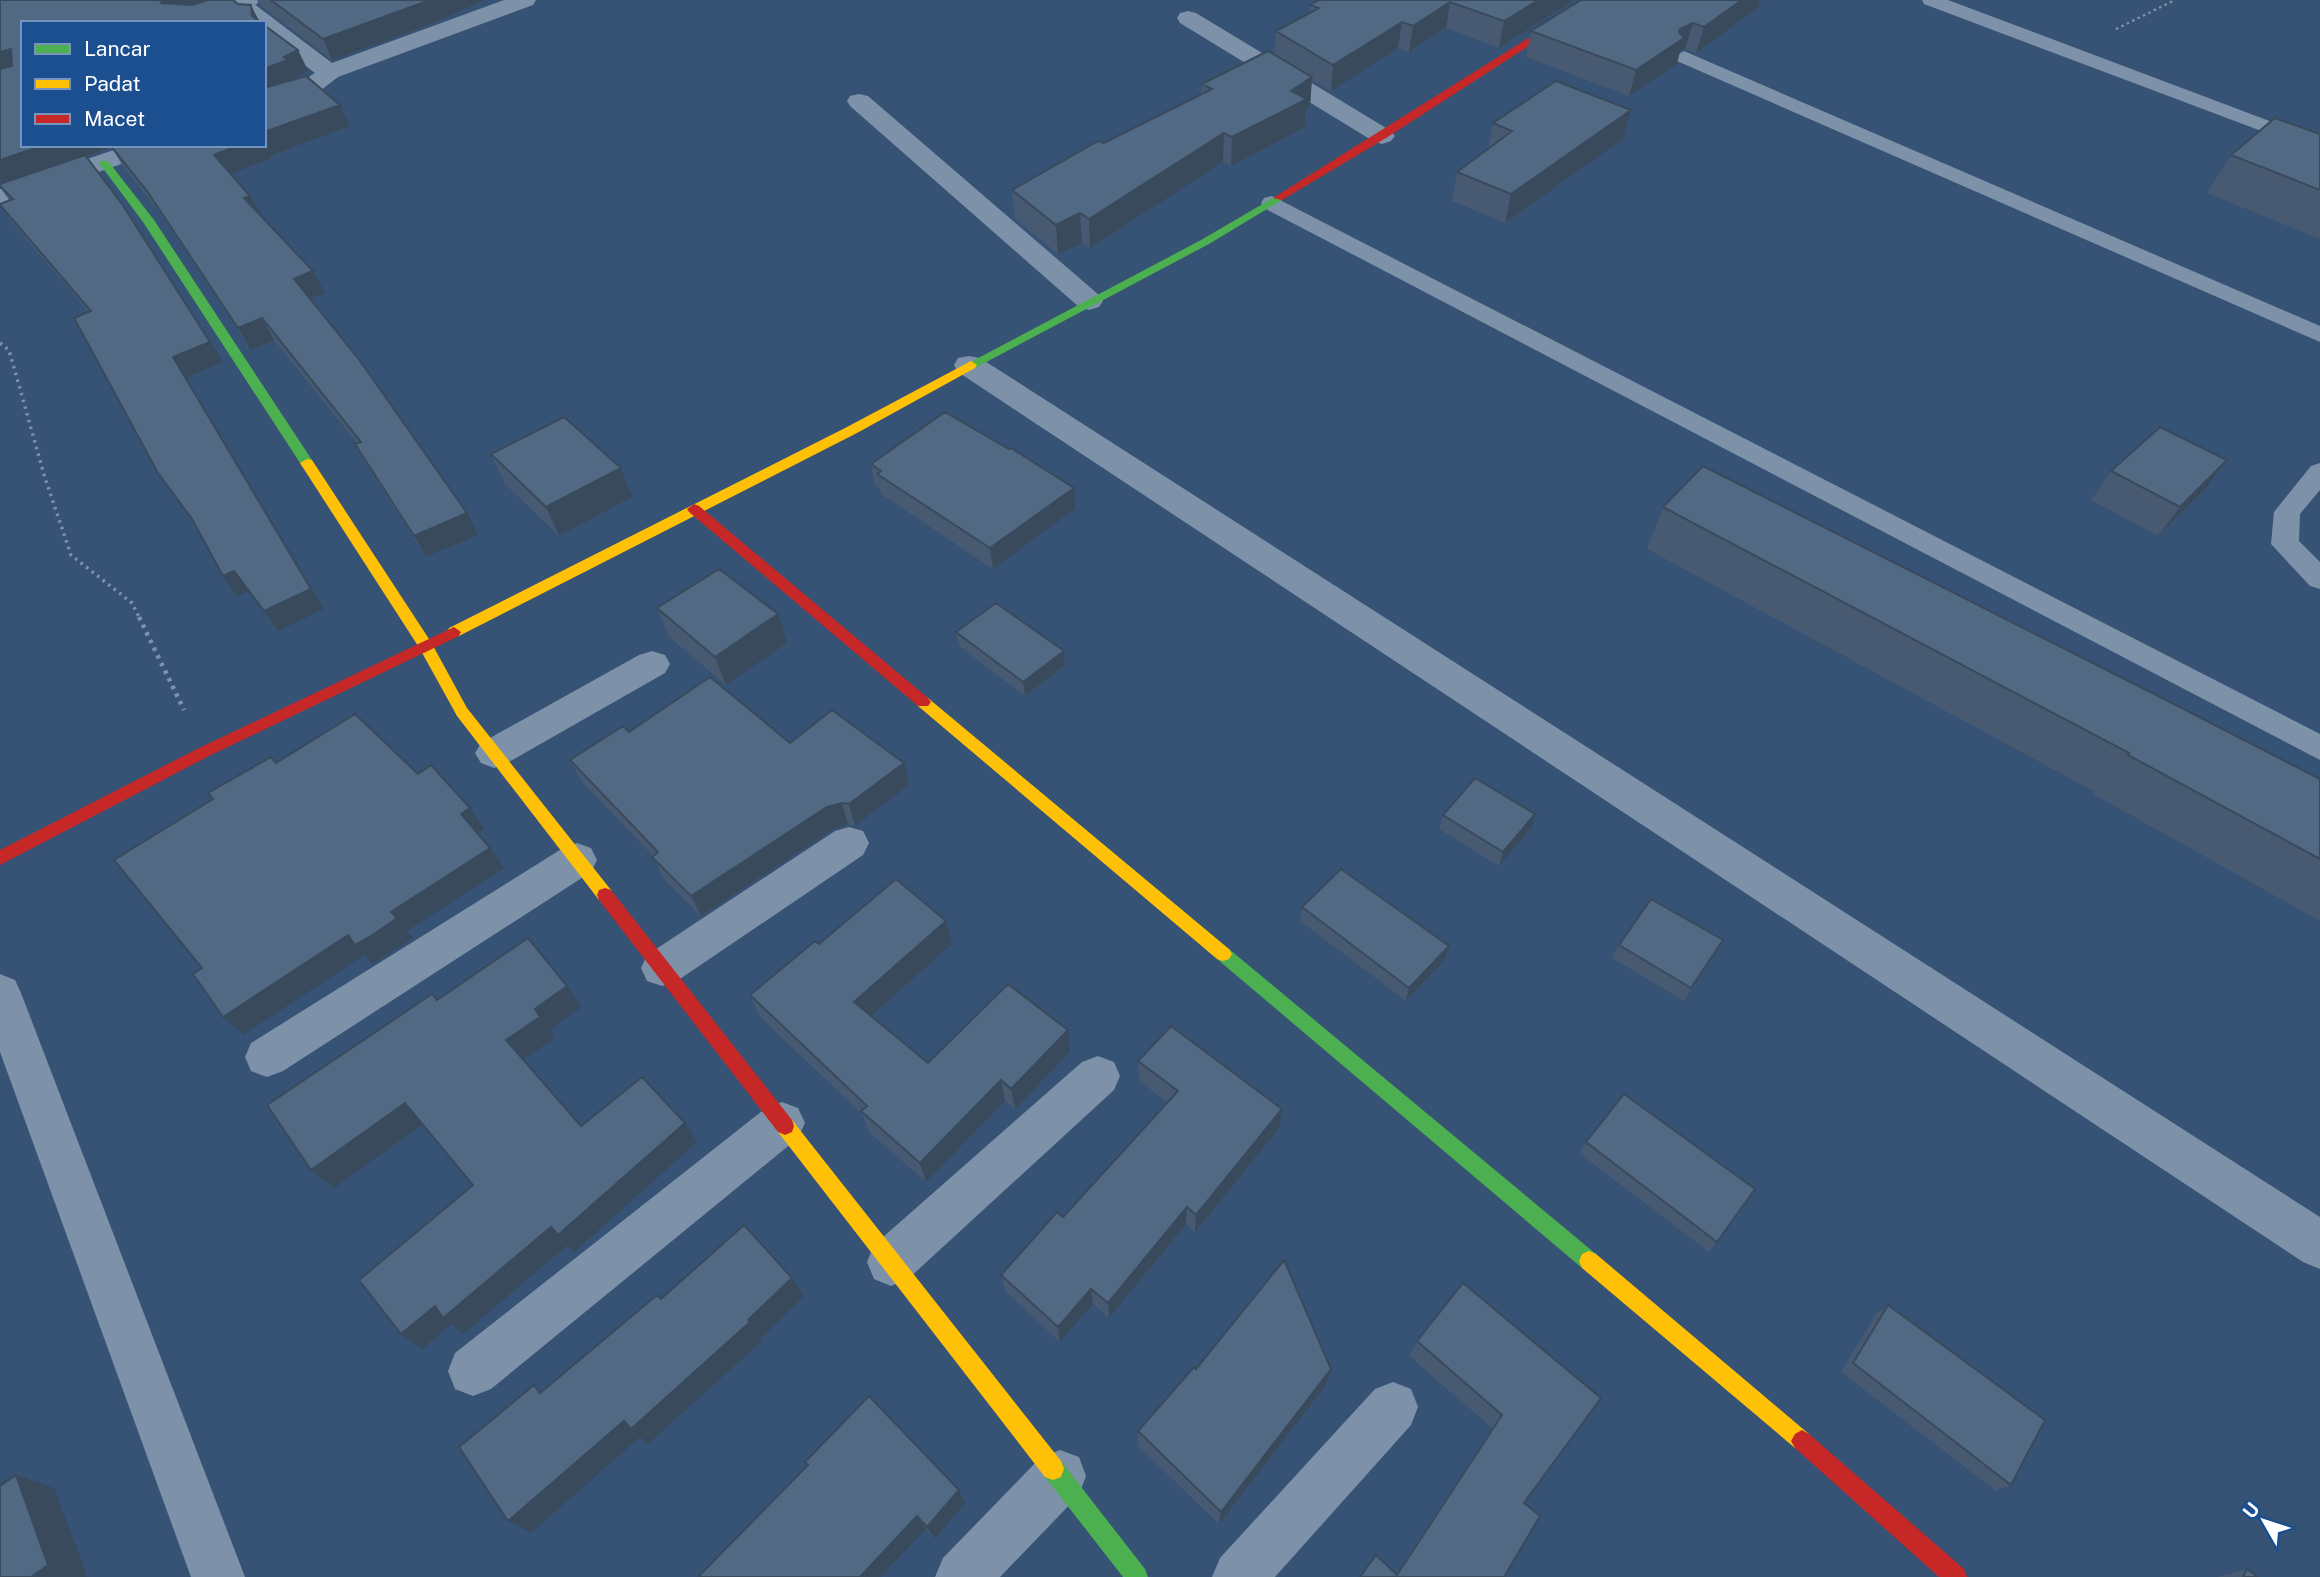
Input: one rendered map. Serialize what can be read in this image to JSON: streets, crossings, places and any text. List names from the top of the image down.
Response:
{
  "legend": ["Lancar", "Padat", "Macet"],
  "north": "top left"
}
